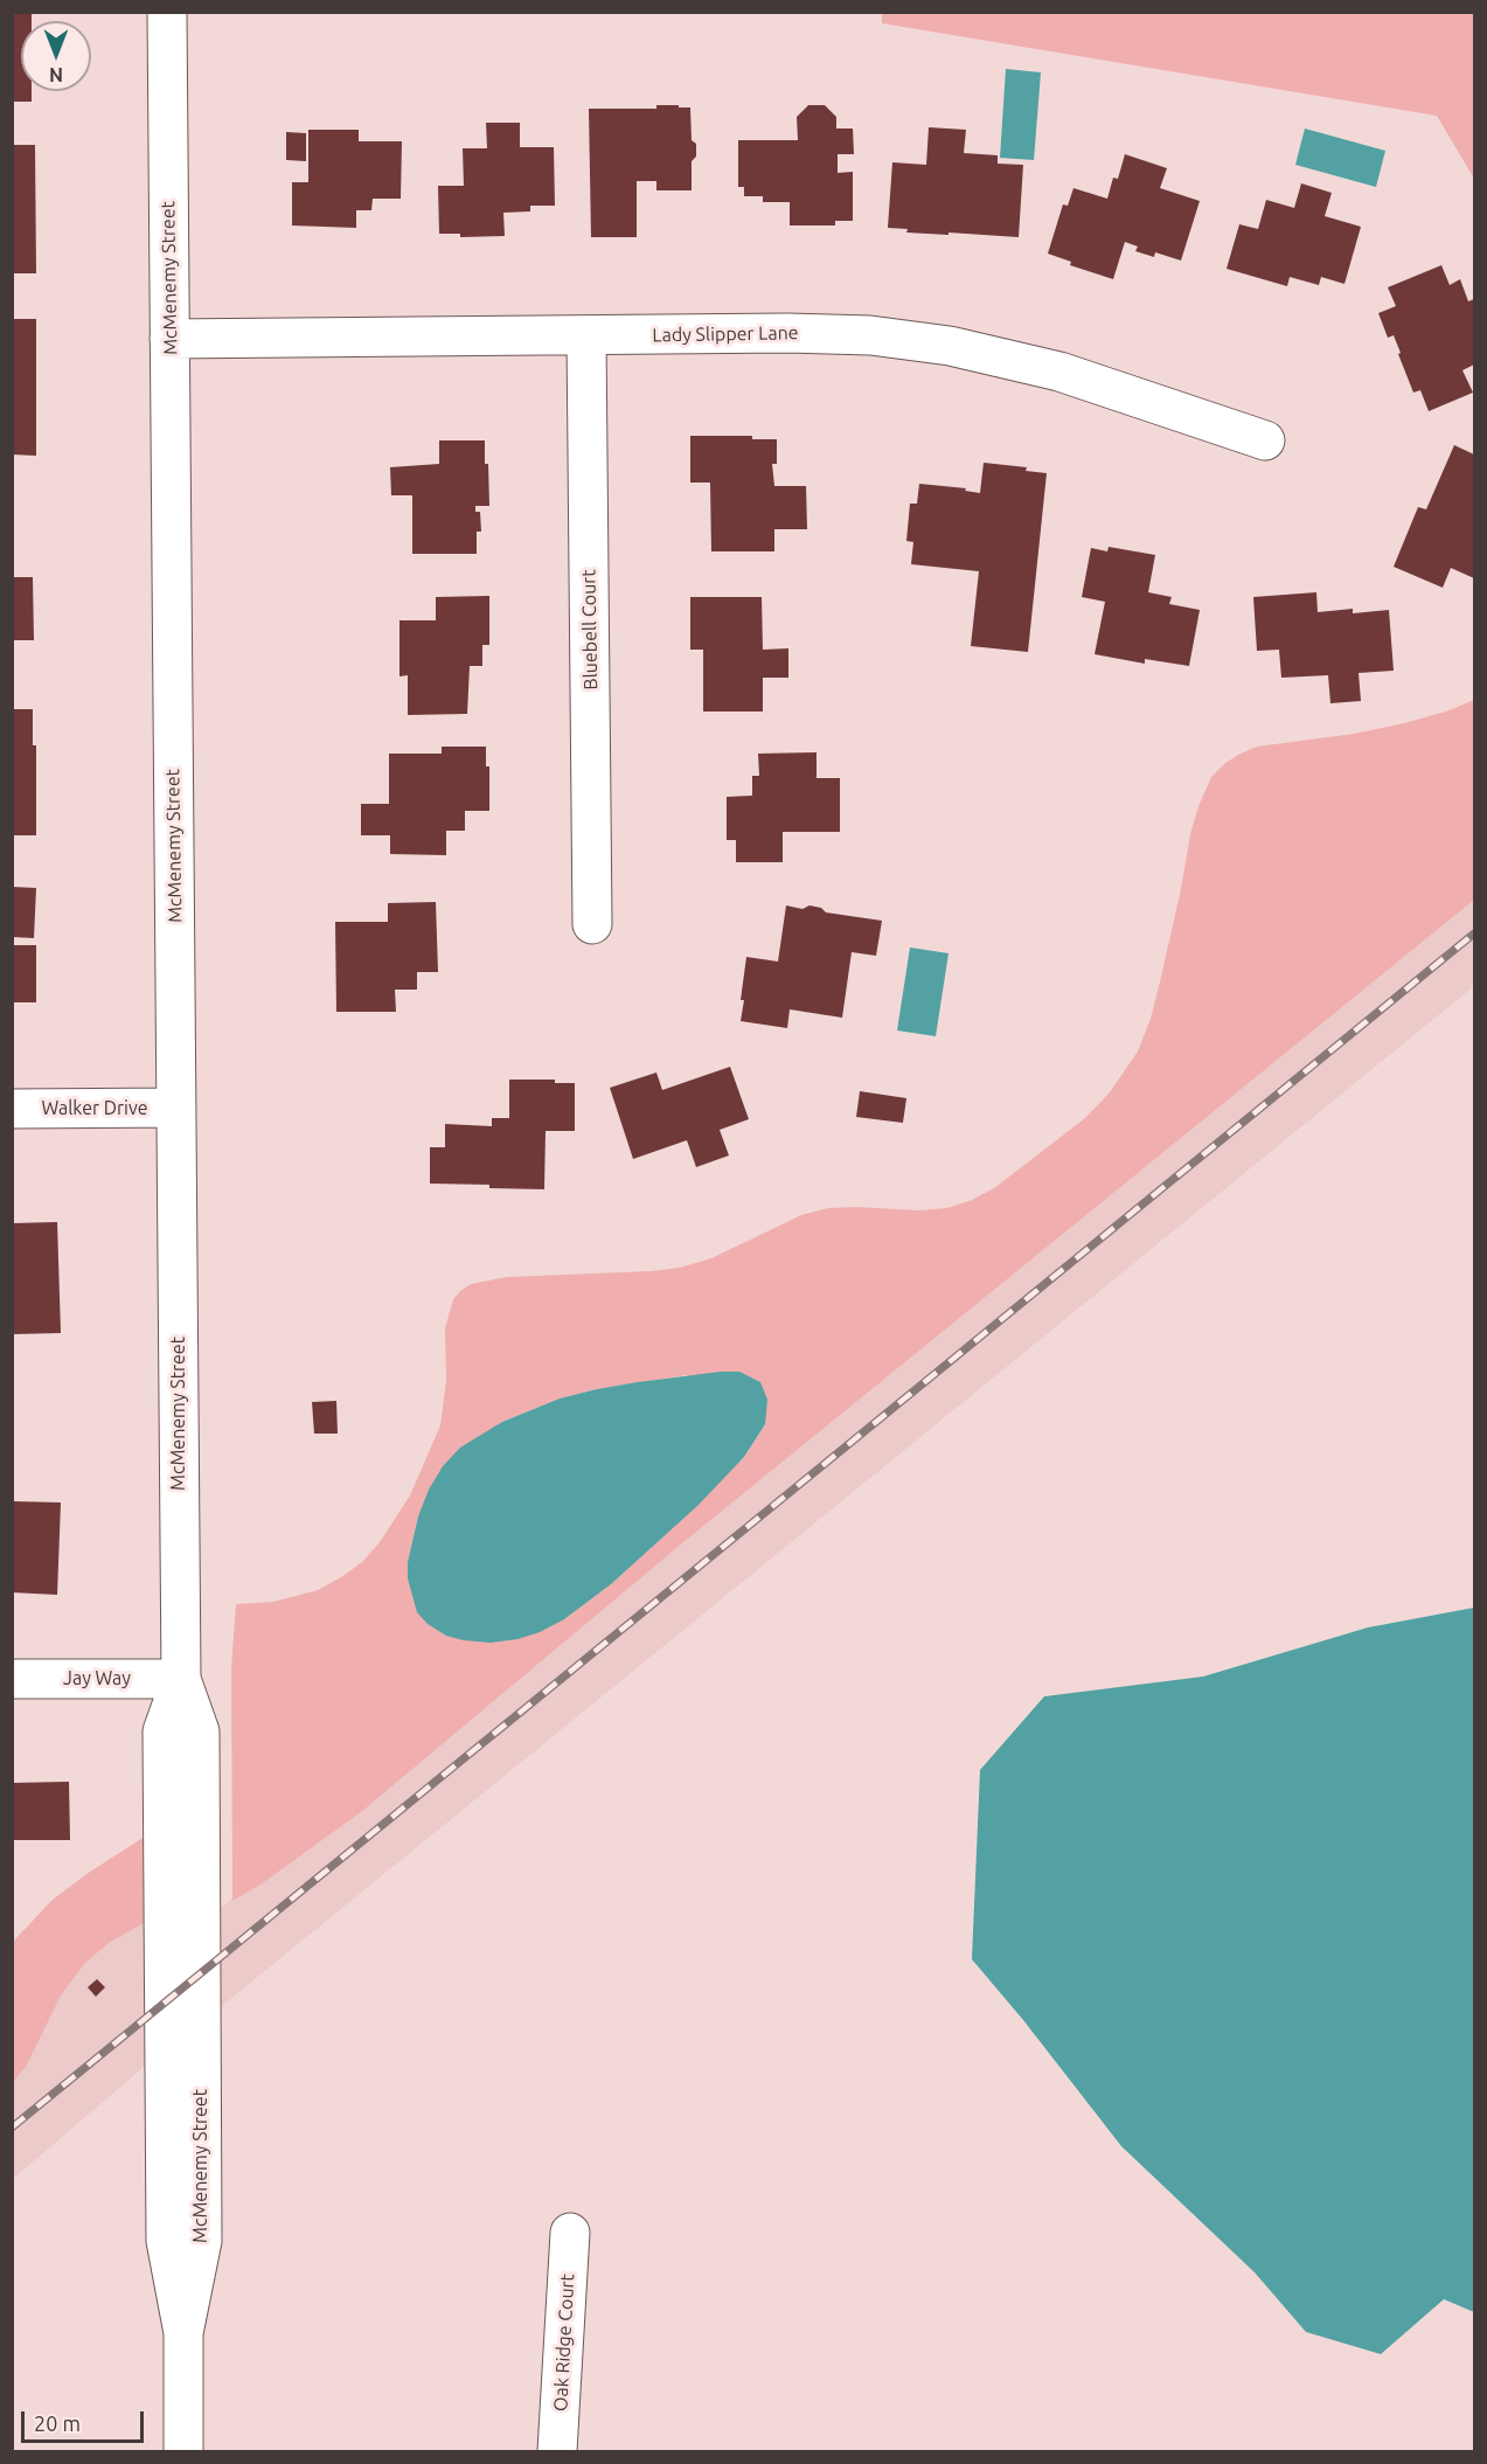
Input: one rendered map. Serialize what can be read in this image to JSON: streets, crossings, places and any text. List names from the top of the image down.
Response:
{
  "streets": {
    "street": [
      "McMenemy Street",
      "Lady Slipper Lane",
      "Bluebell Court",
      "Walker Drive",
      "Jay Way",
      "Oak Ridge Court"
    ]
  },
  "crossings": [
    ["McMenemy Street", "Lady Slipper Lane"],
    ["McMenemy Street", "Walker Drive"],
    ["McMenemy Street", "Jay Way"],
    ["Lady Slipper Lane", "Bluebell Court"]
  ],
  "scale_bar": "20 m",
  "north": "bottom"
}
